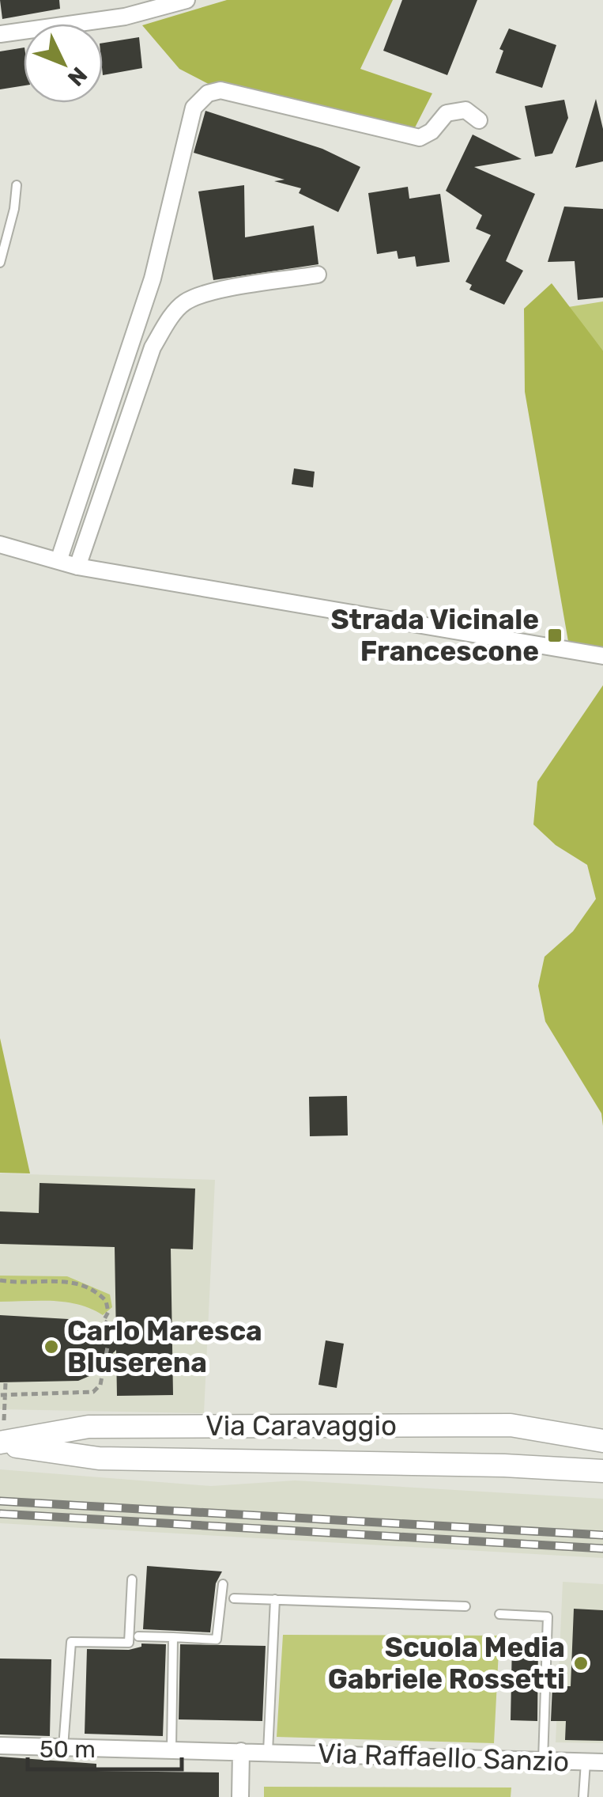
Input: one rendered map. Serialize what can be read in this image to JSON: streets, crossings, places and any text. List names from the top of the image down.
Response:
{
  "streets": {
    "street": ["Via Caravaggio", "Via Raffaello Sanzio"]
  },
  "places": {
    "transit": ["Strada Vicinale Francescone"],
    "other": ["Carlo Maresca Bluserena", "Scuola Media Gabriele Rossetti"]
  },
  "scale_bar": "50 m",
  "north": "bottom right"
}
